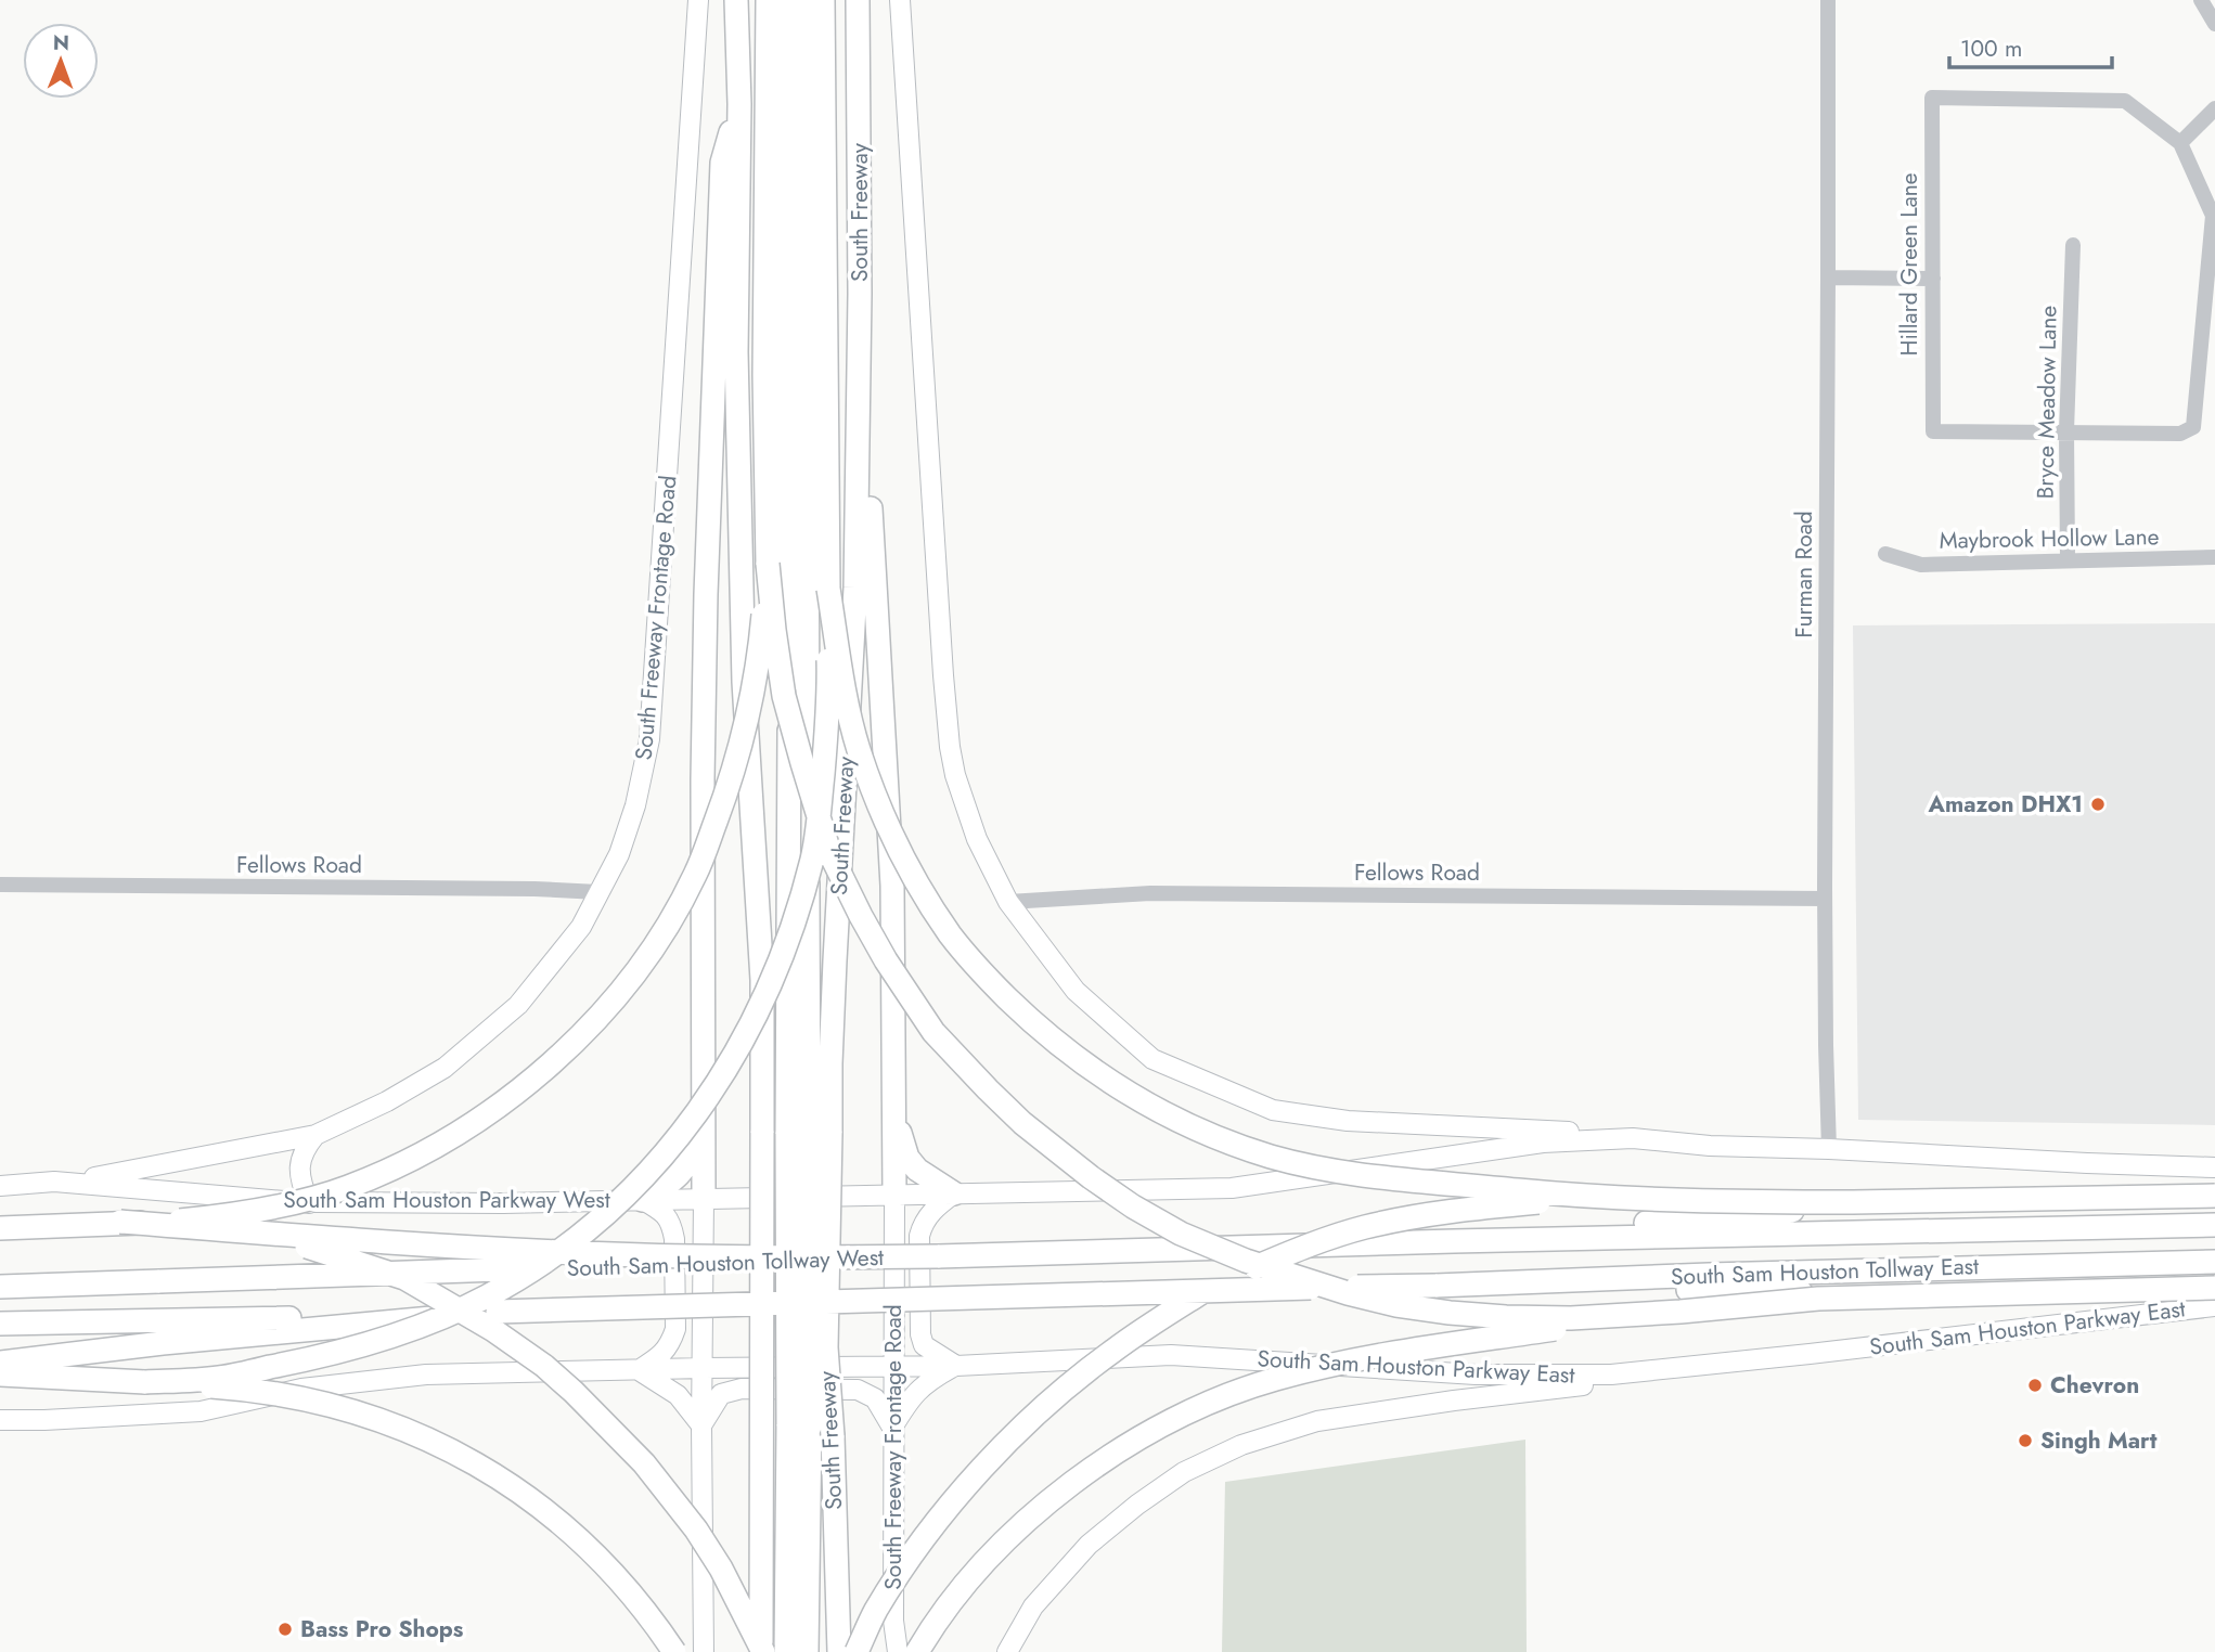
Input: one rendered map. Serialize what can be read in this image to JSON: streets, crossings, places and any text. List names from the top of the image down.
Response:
{
  "streets": {
    "highway": ["South Freeway", "South Sam Houston Tollway West", "South Sam Houston Tollway East"],
    "main road": ["South Freeway Frontage Road", "South Sam Houston Parkway West", "South Sam Houston Parkway East"],
    "street": [
      "Hillard Green Lane",
      "Bryce Meadow Lane",
      "Maybrook Hollow Lane",
      "Furman Road",
      "Fellows Road"
    ]
  },
  "crossings": [
    ["Hillard Green Lane", "Bryce Meadow Lane"],
    ["Bryce Meadow Lane", "Maybrook Hollow Lane"],
    ["Furman Road", "Fellows Road"],
    ["South Freeway Frontage Road", "Fellows Road"],
    ["South Freeway Frontage Road", "South Sam Houston Parkway West"],
    ["South Freeway Frontage Road", "South Sam Houston Parkway East"],
    ["South Sam Houston Tollway West", "South Sam Houston Tollway East"]
  ],
  "places": [
    "Amazon DHX1",
    "Chevron",
    "Singh Mart",
    "Bass Pro Shops"
  ],
  "scale_bar": "100 m",
  "north": "top"
}
